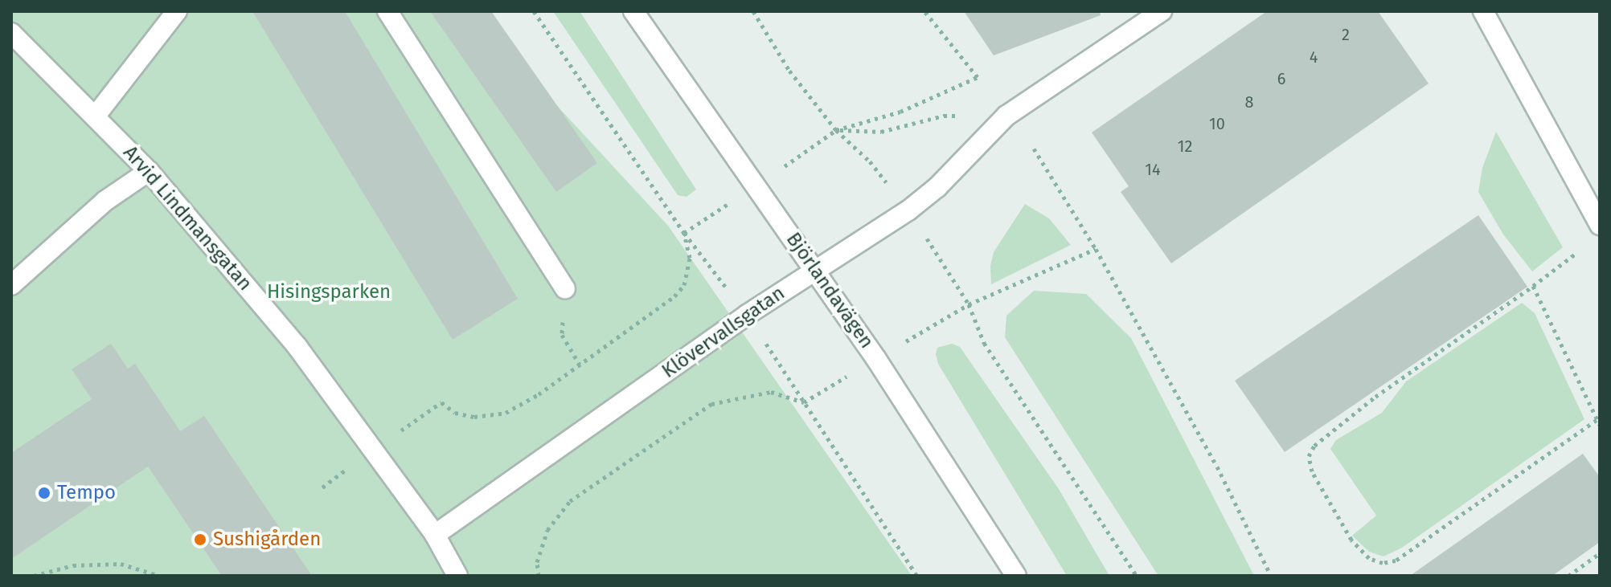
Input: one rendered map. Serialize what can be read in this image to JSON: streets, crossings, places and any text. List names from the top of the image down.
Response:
{
  "streets": {
    "street": ["Arvid Lindmansgatan", "Björlandavägen", "Klövervallsgatan"]
  },
  "crossings": [
    ["Arvid Lindmansgatan", "Klövervallsgatan"],
    ["Björlandavägen", "Klövervallsgatan"]
  ],
  "parks": ["Hisingsparken"],
  "places": ["Tempo", "Sushigården"],
  "house_numbers": [
    "2",
    "4",
    "6",
    "8",
    "10",
    "12",
    "14"
  ]
}
